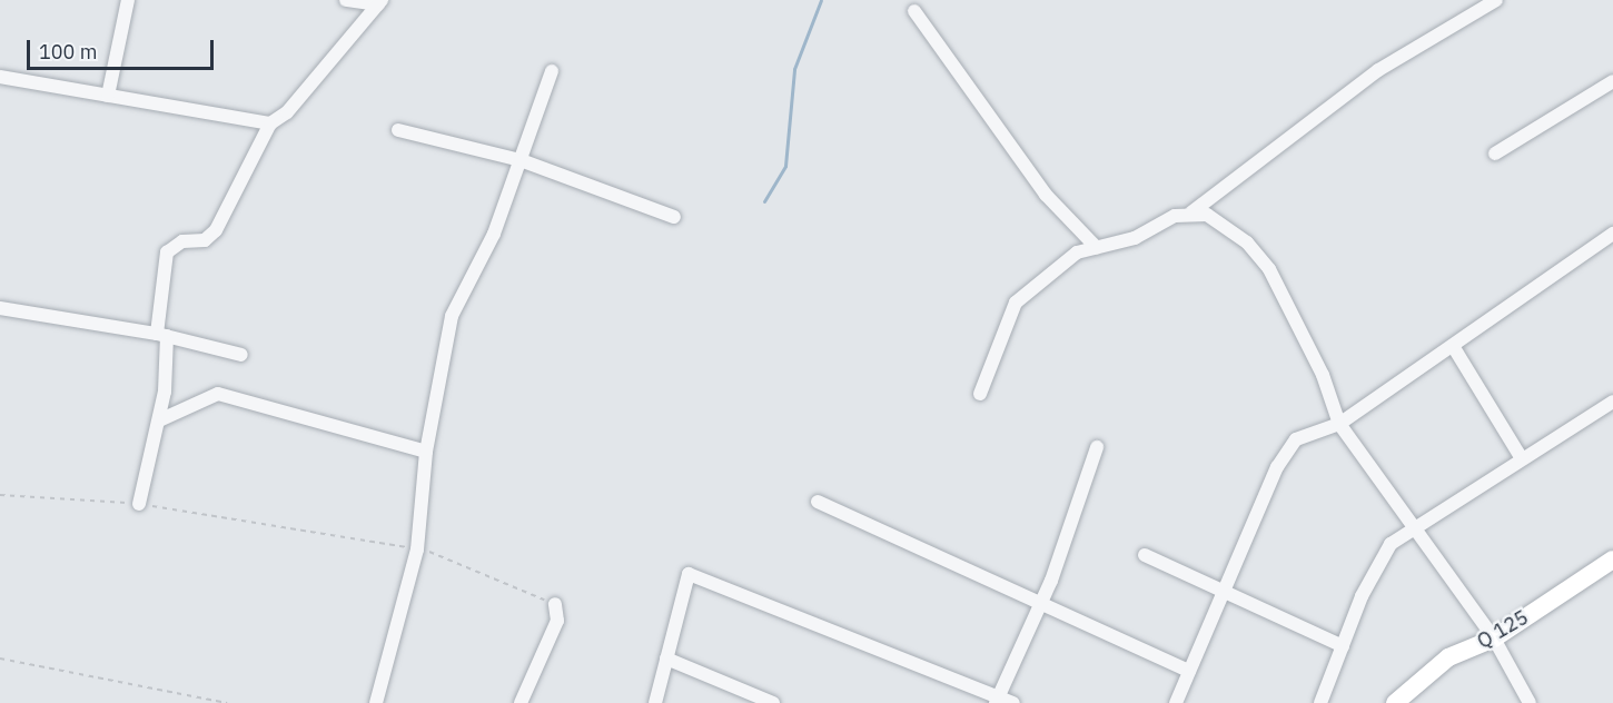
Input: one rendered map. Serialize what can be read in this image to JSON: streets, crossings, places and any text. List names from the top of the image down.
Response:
{
  "streets": {
    "street": ["Q 125"]
  },
  "scale_bar": "100 m"
}
